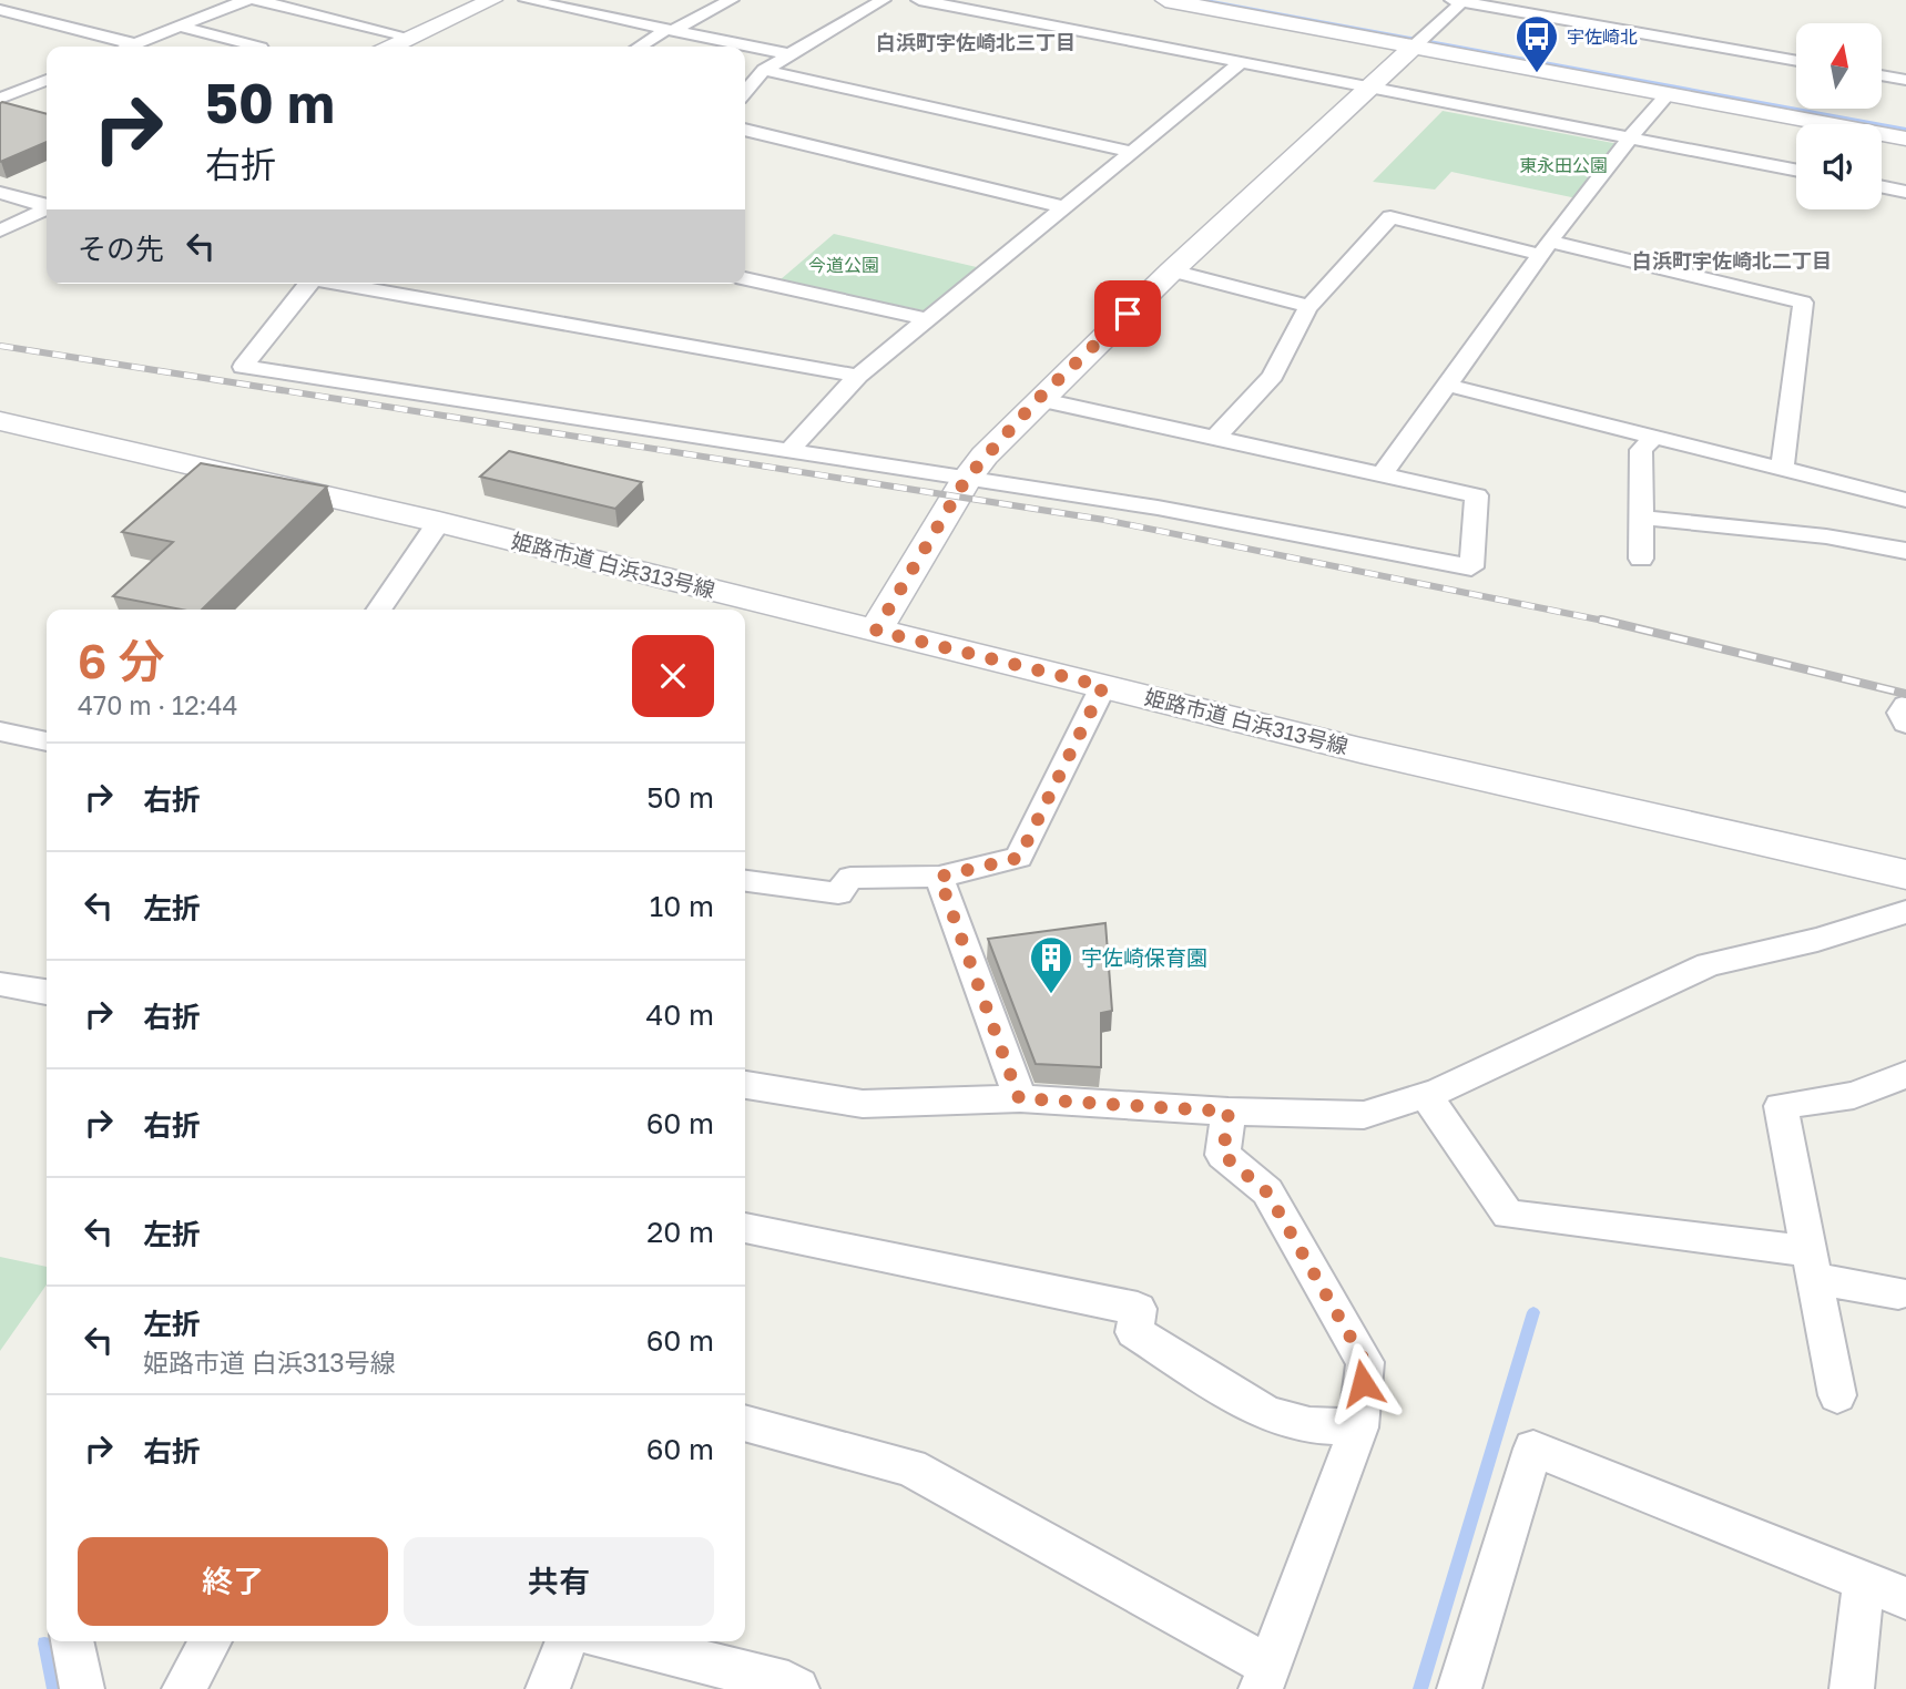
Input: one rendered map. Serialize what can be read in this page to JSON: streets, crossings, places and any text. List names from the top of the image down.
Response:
{
  "streets": {
    "street": ["姫路市道 白浜313号線"]
  },
  "districts": ["白浜町宇佐崎北三丁目", "白浜町宇佐崎北二丁目"],
  "parks": ["東永田公園", "今道公園"],
  "places": {
    "bus stop": ["宇佐崎北"],
    "building": ["宇佐崎保育園"]
  },
  "north": "top",
  "page": {
    "turn": ["50 m", "右折"],
    "then": "その先",
    "heading": ["6 分", "470 m · 12:44"],
    "list": [
      {
        "name": "右折",
        "value": "50 m"
      },
      {
        "name": "左折",
        "value": "10 m"
      },
      {
        "name": "右折",
        "value": "40 m"
      },
      {
        "name": "右折",
        "value": "60 m"
      },
      {
        "name": "左折",
        "value": "20 m"
      },
      {
        "name": "左折",
        "note": "姫路市道 白浜313号線",
        "value": "60 m"
      },
      {
        "name": "右折",
        "value": "60 m"
      }
    ],
    "buttons": ["終了", "共有"]
  }
}
